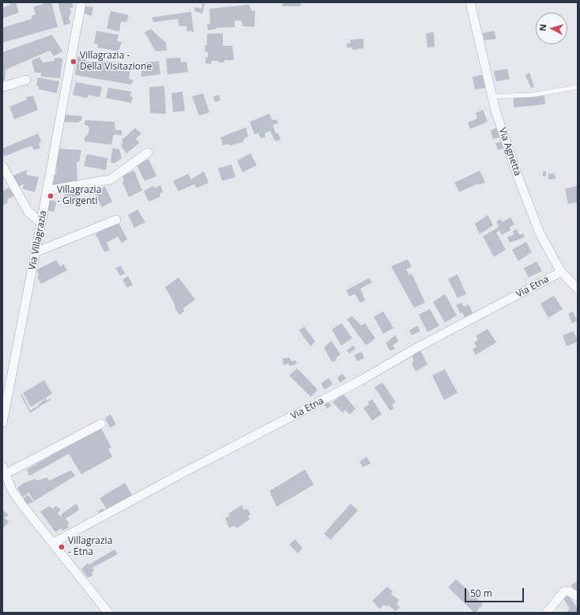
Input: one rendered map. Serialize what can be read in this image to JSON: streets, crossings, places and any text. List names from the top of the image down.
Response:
{
  "streets": {
    "street": ["Via Agnetta", "Via Villagrazia", "Via Etna"]
  },
  "crossings": [
    ["Via Agnetta", "Via Etna"]
  ],
  "places": ["Villagrazia - Della Visitazione", "Villagrazia - Girgenti", "Villagrazia - Etna"],
  "scale_bar": "50 m",
  "north": "left"
}
